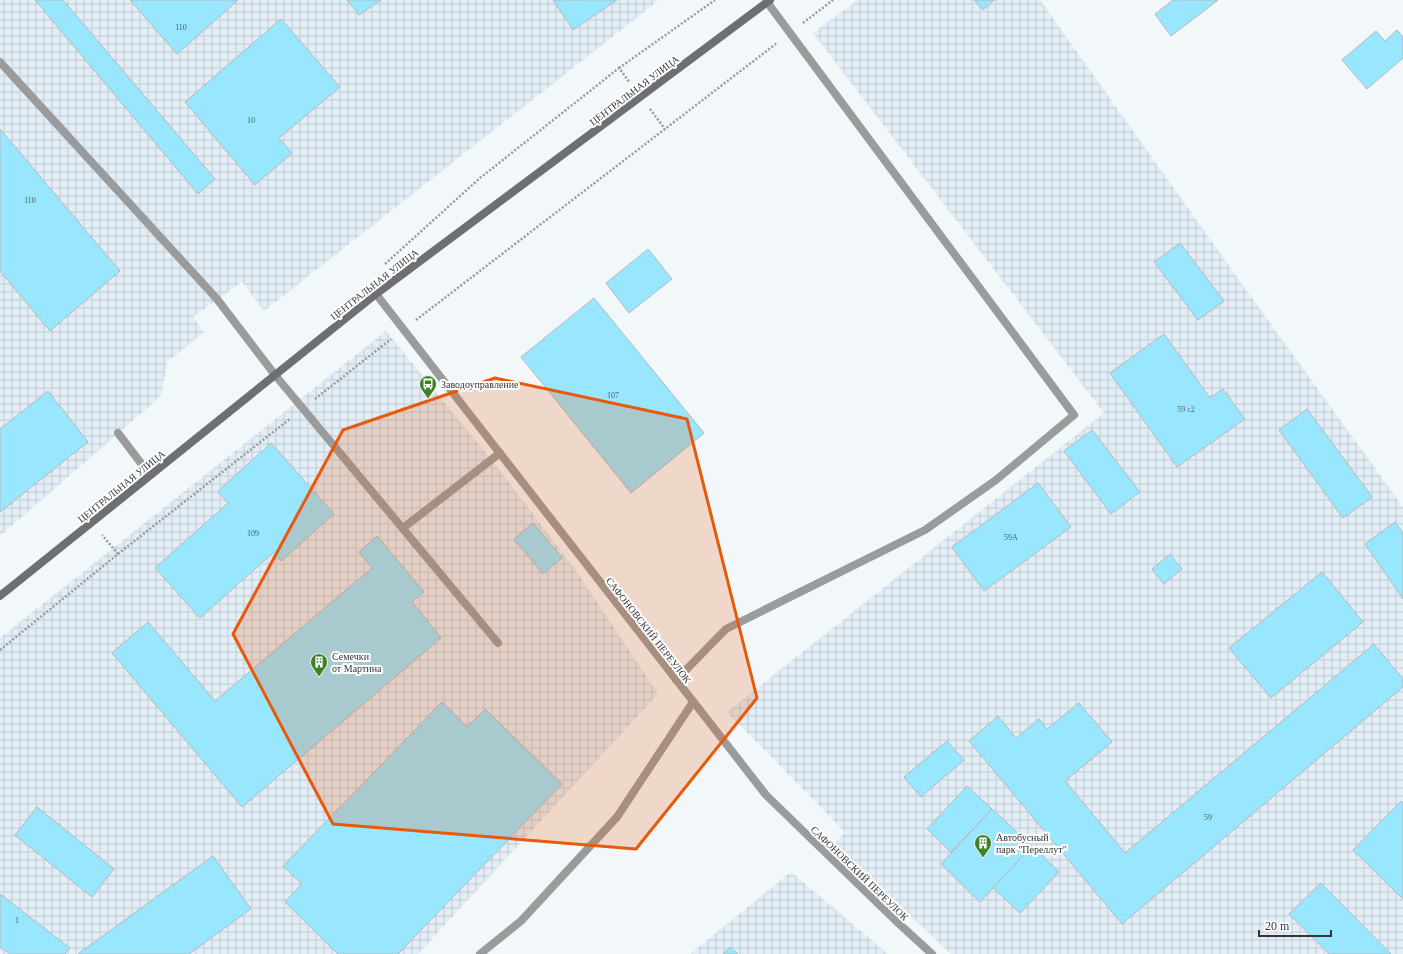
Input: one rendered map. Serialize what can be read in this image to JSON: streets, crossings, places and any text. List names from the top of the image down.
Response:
{
  "streets": {
    "main road": ["ЦЕНТРАЛЬНАЯ УЛИЦА"],
    "street": ["САФОНОВСКИЙ ПЕРЕУЛОК"]
  },
  "crossings": [
    ["ЦЕНТРАЛЬНАЯ УЛИЦА", "САФОНОВСКИЙ ПЕРЕУЛОК"]
  ],
  "places": {
    "bus stop": ["Заводоуправление"],
    "building": ["Семечки от Мартина", "Автобусный парк \"Переллут\""]
  },
  "house_numbers": [
    "110",
    "10",
    "110",
    "107",
    "59 с2",
    "109",
    "59А",
    "59",
    "1"
  ],
  "scale_bar": "20 m"
}
